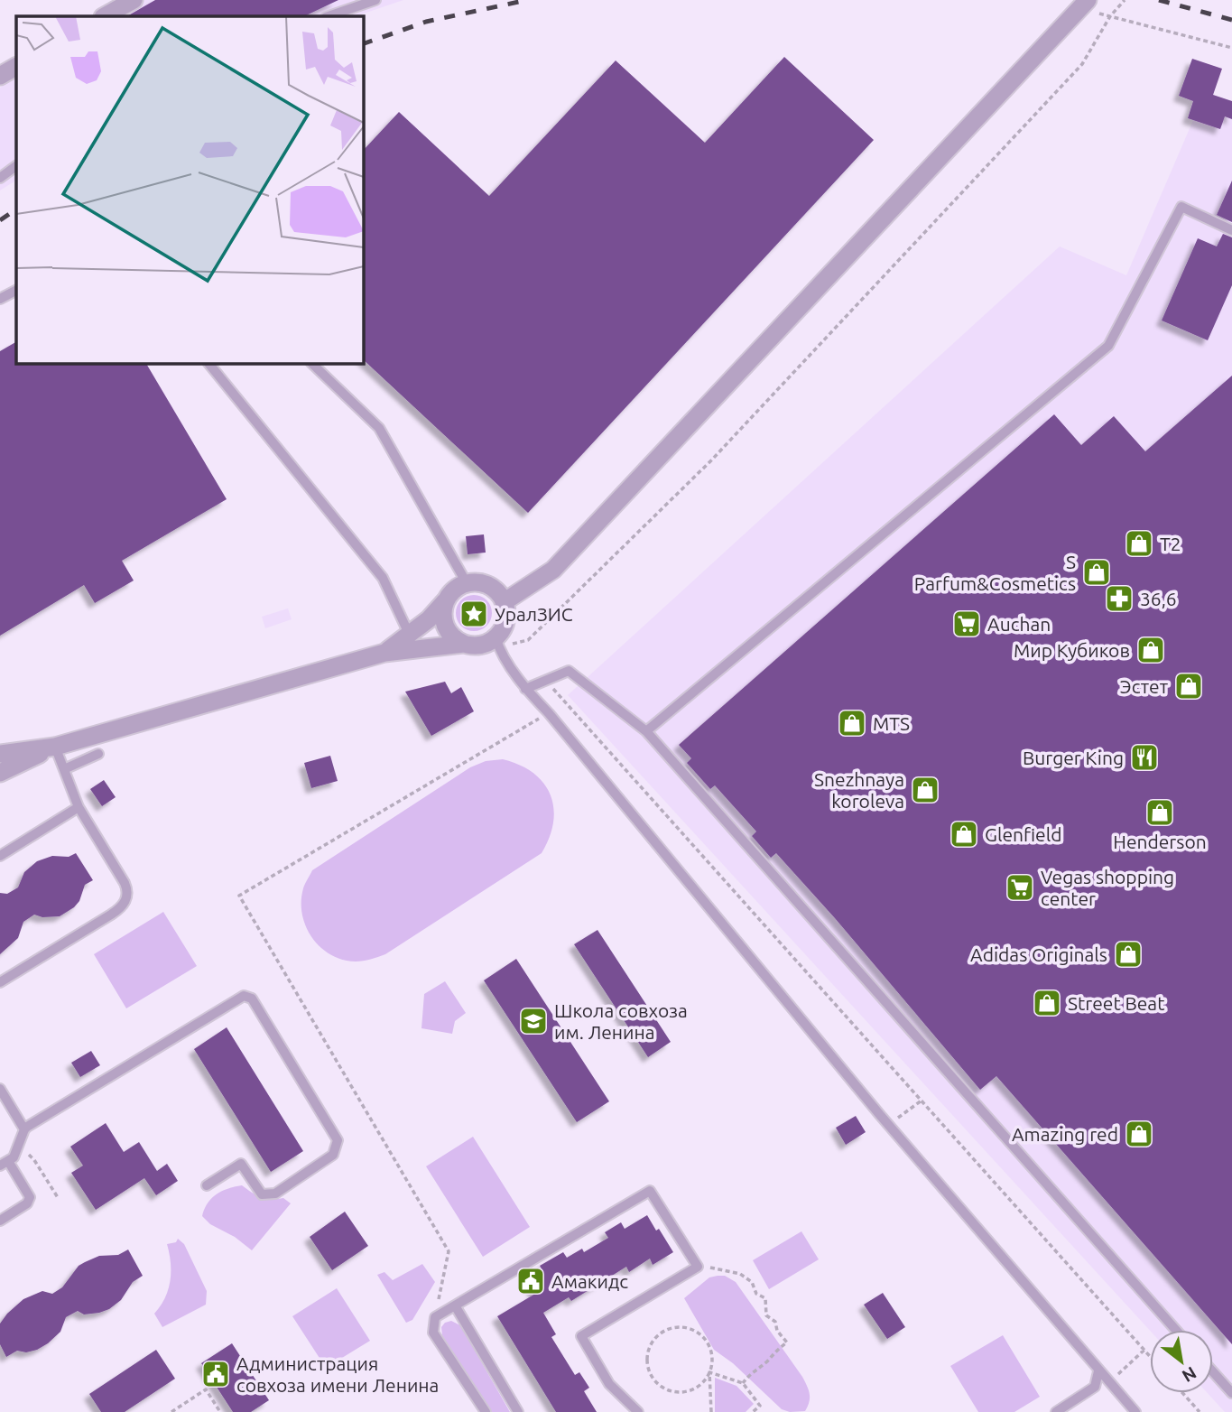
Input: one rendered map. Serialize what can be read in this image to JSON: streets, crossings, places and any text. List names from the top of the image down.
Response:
{
  "places": {
    "shop": [
      "T2",
      "S Parfum&Cosmetics",
      "Мир Кубиков",
      "Эстет",
      "MTS",
      "Snezhnaya koroleva",
      "Henderson",
      "Glenfield",
      "Adidas Originals",
      "Street Beat",
      "Amazing red"
    ],
    "pharmacy": ["36,6"],
    "place": ["УралЗИС"],
    "supermarket": ["Auchan", "Vegas shopping center"],
    "restaurant": ["Burger King"],
    "school or university": ["Школа совхоза им. Ленина"],
    "public building": ["Амакидс", "Администрация совхоза имени Ленина"]
  },
  "north": "bottom right"
}
